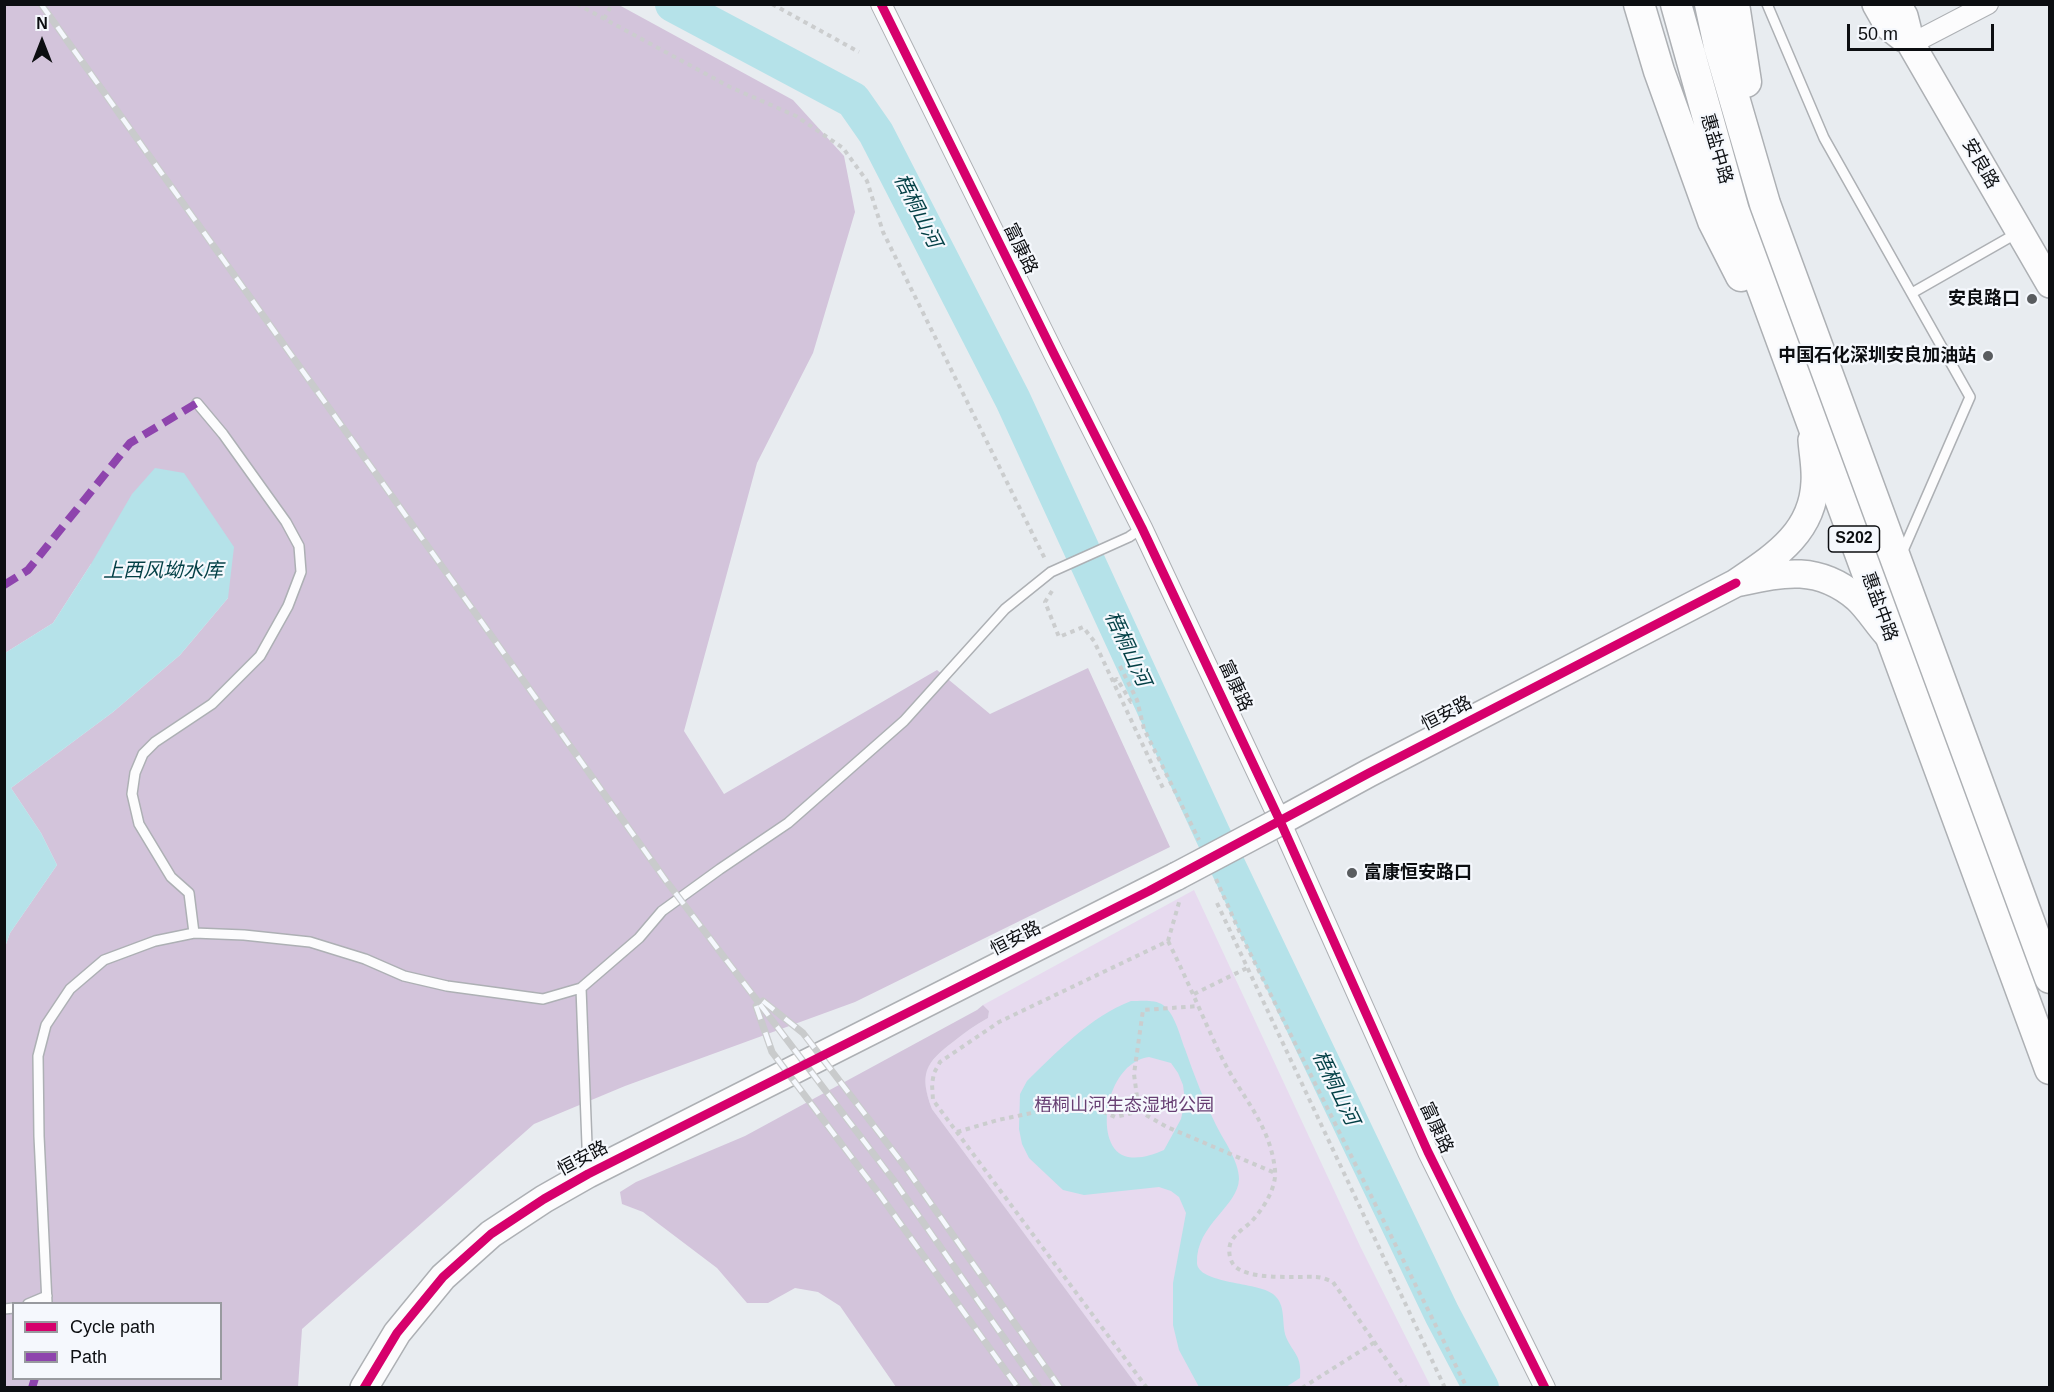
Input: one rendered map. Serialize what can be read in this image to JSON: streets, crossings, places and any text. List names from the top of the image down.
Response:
{
  "streets": {
    "main road": ["惠盐中路", "S202"],
    "street": ["安良路", "富康路", "恒安路"]
  },
  "crossings": [
    ["富康路", "恒安路"]
  ],
  "water": ["梧桐山河", "上西风坳水库"],
  "parks": ["梧桐山河生态湿地公园"],
  "places": ["安良路口", "中国石化深圳安良加油站", "富康恒安路口"],
  "legend": ["Cycle path", "Path"],
  "scale_bar": "50 m",
  "north": "top"
}
